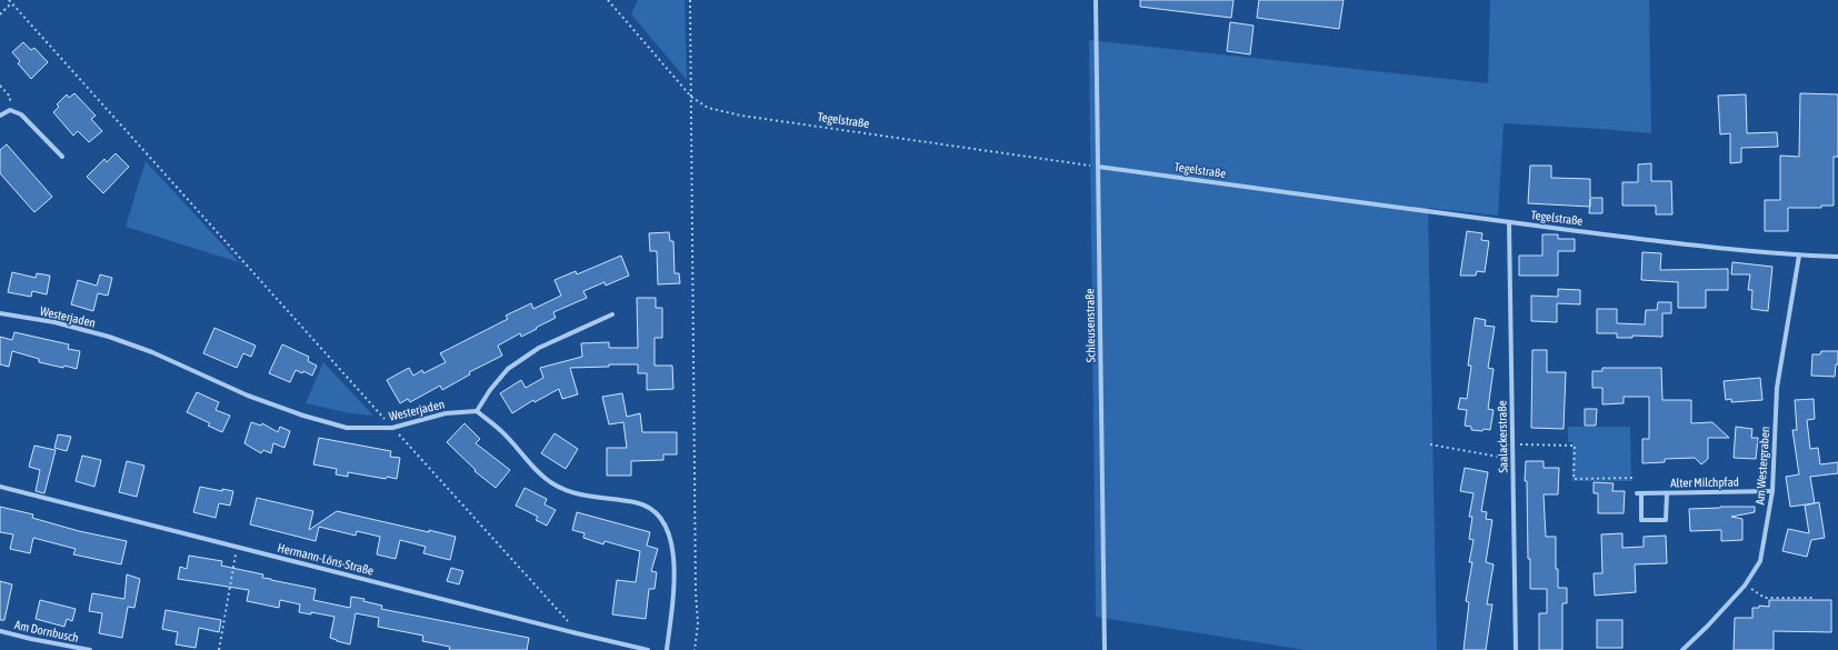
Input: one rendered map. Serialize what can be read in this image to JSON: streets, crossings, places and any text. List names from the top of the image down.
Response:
{
  "streets": {
    "street": [
      "Tegelstraße",
      "Westerjaden",
      "Schleusenstraße",
      "Saalackerstraße",
      "Am Westergraben",
      "Alter Milchpfad",
      "Hermann-Löns-Straße",
      "Am Dornbusch"
    ]
  },
  "crossings": [
    ["Tegelstraße", "Schleusenstraße"],
    ["Tegelstraße", "Saalackerstraße"],
    ["Tegelstraße", "Am Westergraben"],
    ["Am Westergraben", "Alter Milchpfad"]
  ]
}
